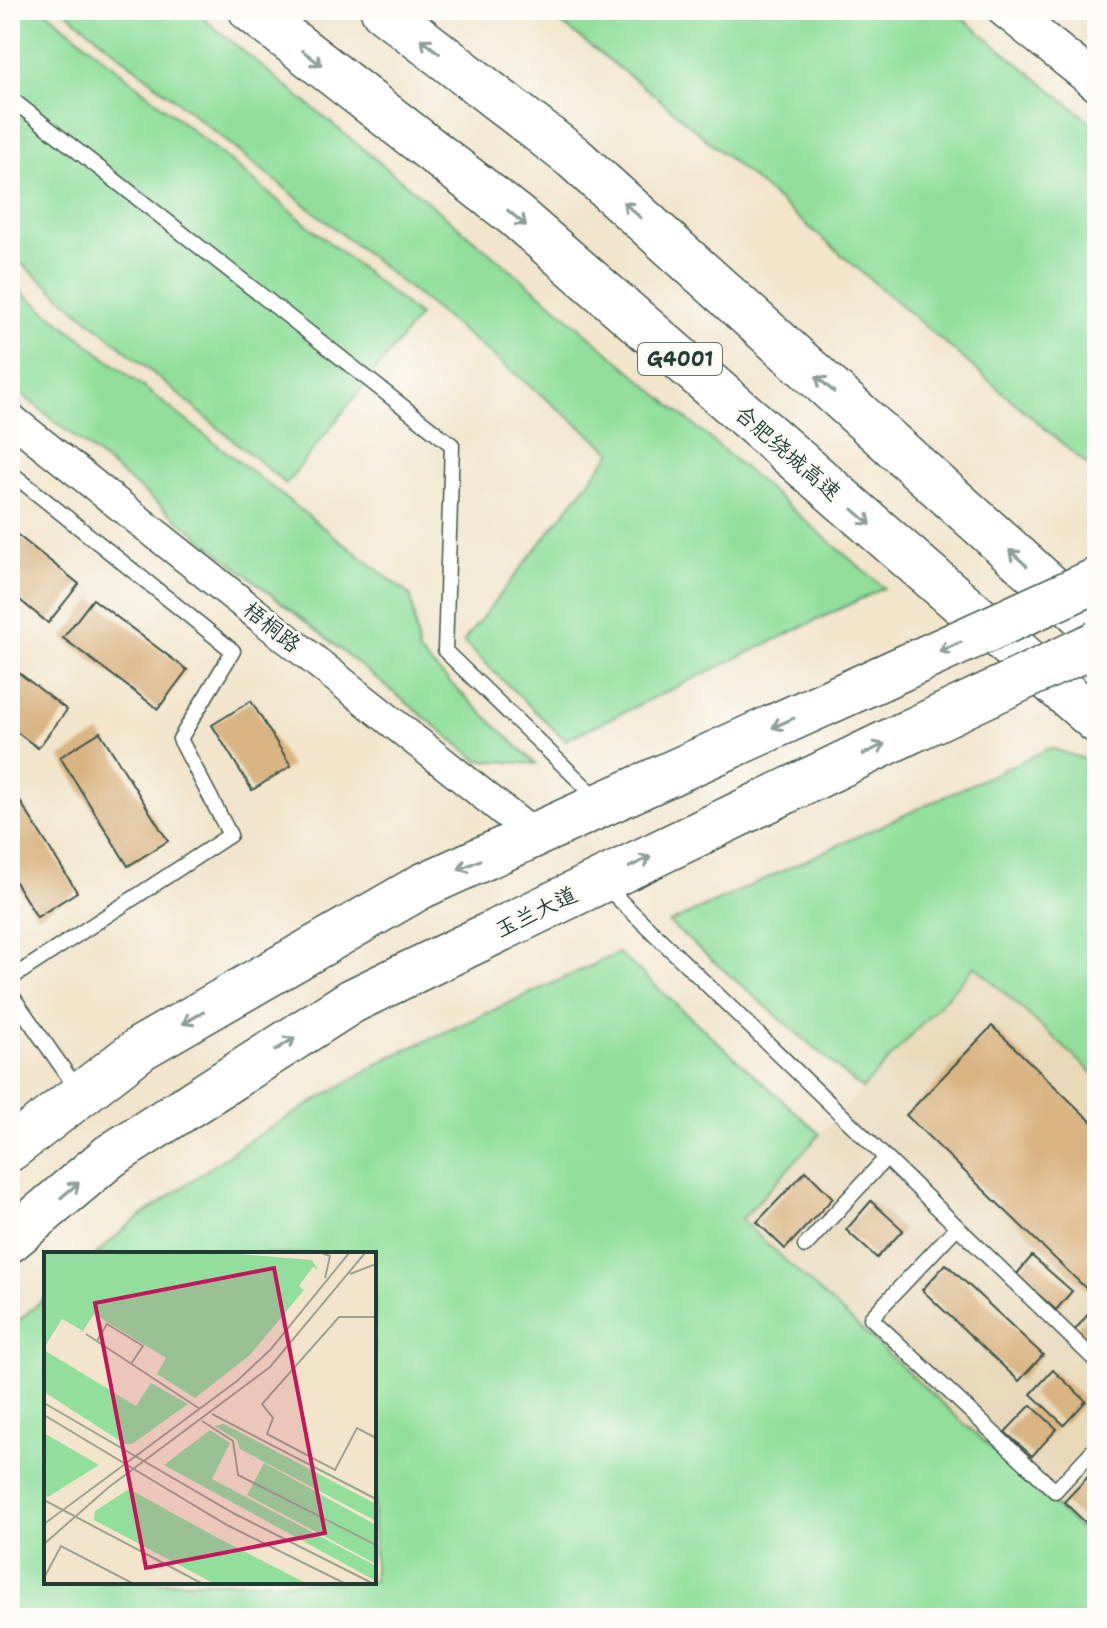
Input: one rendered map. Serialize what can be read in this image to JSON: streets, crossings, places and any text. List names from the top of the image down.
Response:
{
  "streets": {
    "main road": ["G4001", "合肥绕城高速", "玉兰大道"],
    "street": ["梧桐路"]
  }
}
